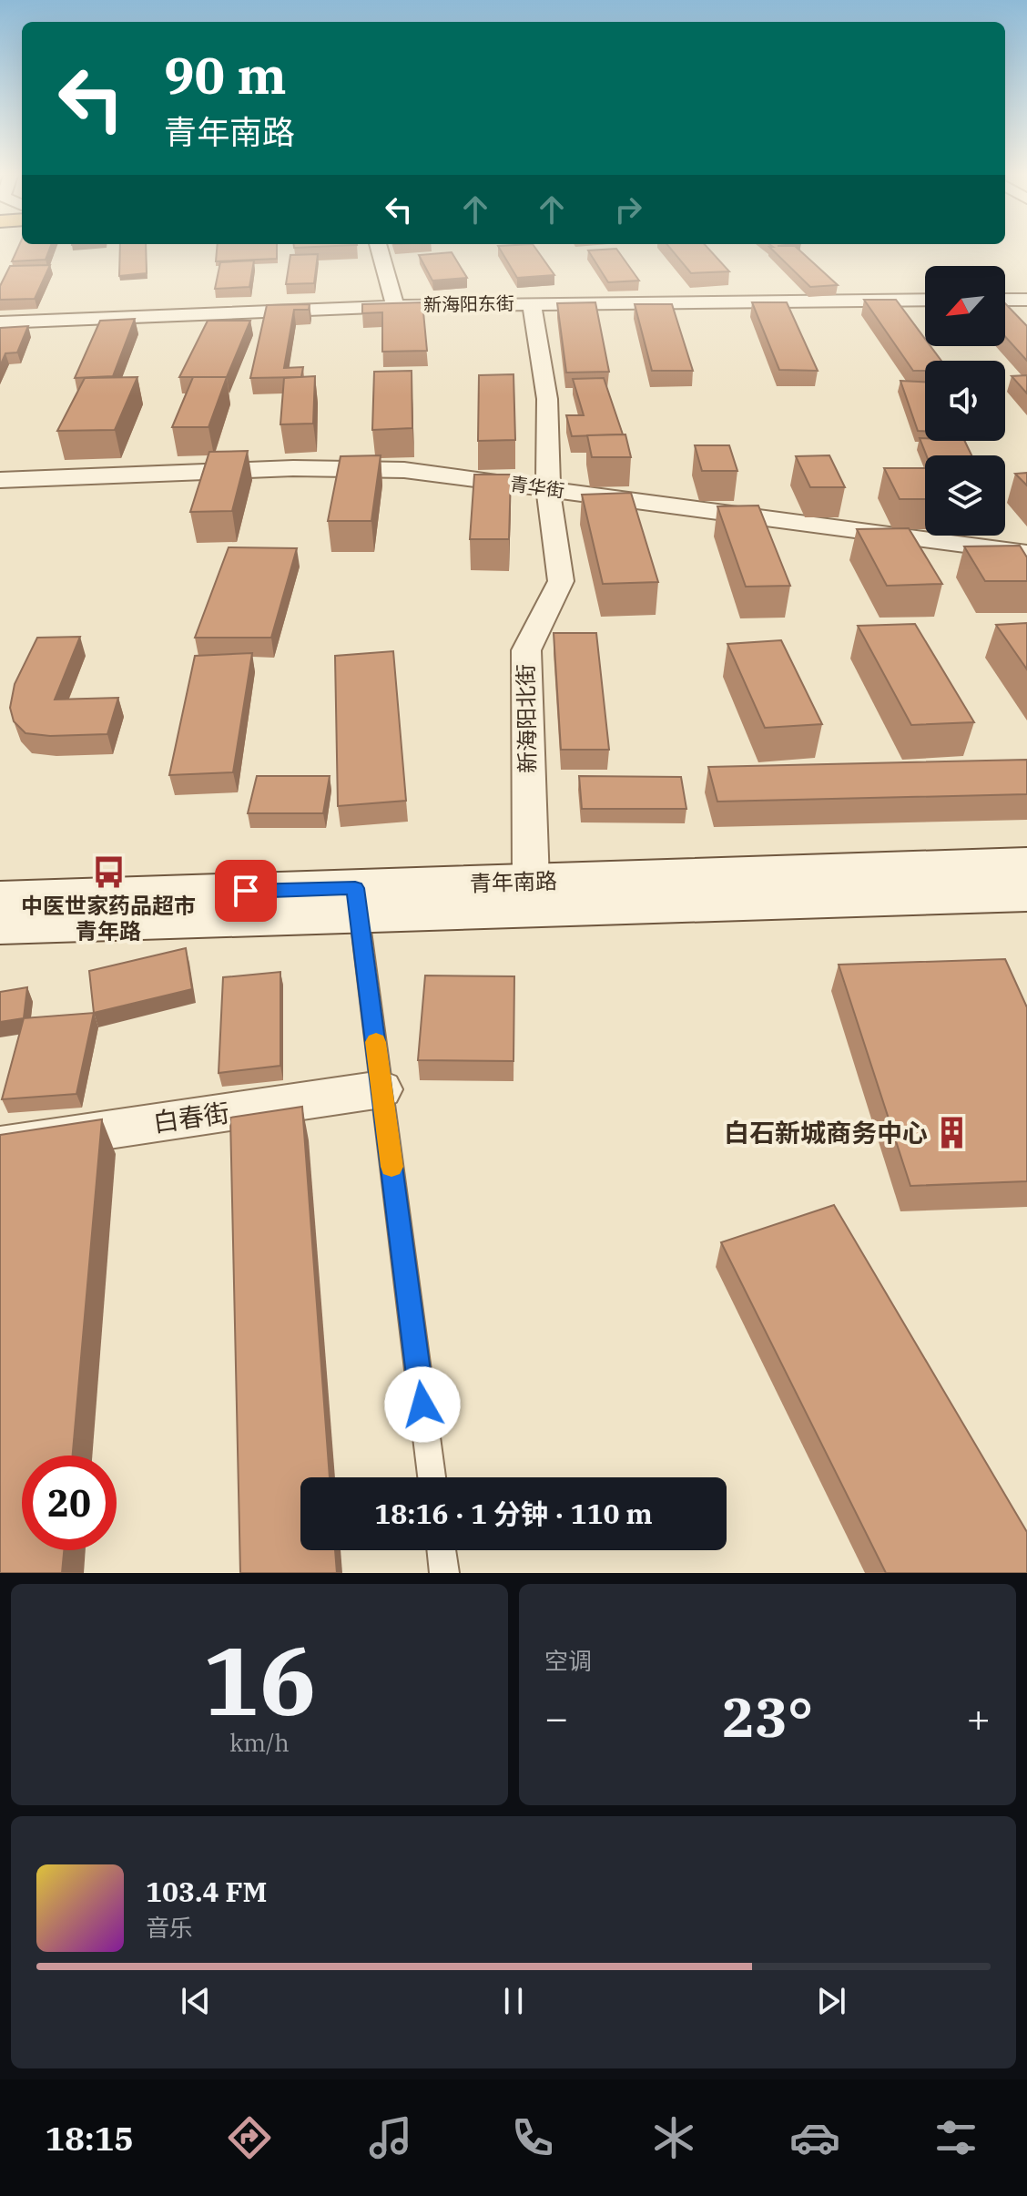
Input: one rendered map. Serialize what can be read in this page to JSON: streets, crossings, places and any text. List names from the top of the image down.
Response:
{
  "streets": {
    "main road": ["青年南路"],
    "street": [
      "新海阳东街",
      "青华街",
      "新海阳北街",
      "白春街"
    ]
  },
  "crossings": [
    ["新海阳东街", "新海阳北街"],
    ["青华街", "新海阳北街"],
    ["新海阳北街", "青年南路"]
  ],
  "places": {
    "bus stop": ["中医世家药品超市 青年路"],
    "building": ["白石新城商务中心"]
  },
  "north": "bottom left",
  "page": {
    "turn": ["90 m", "青年南路"],
    "limit": "20",
    "trip": "18:16 · 1 分钟 · 110 m",
    "tile": [
      ["16", "km/h"],
      "空调"
    ],
    "heat": ["−", "23°", "+"],
    "song": ["103.4 FM", "音乐"],
    "tabs": "18:15"
  }
}
